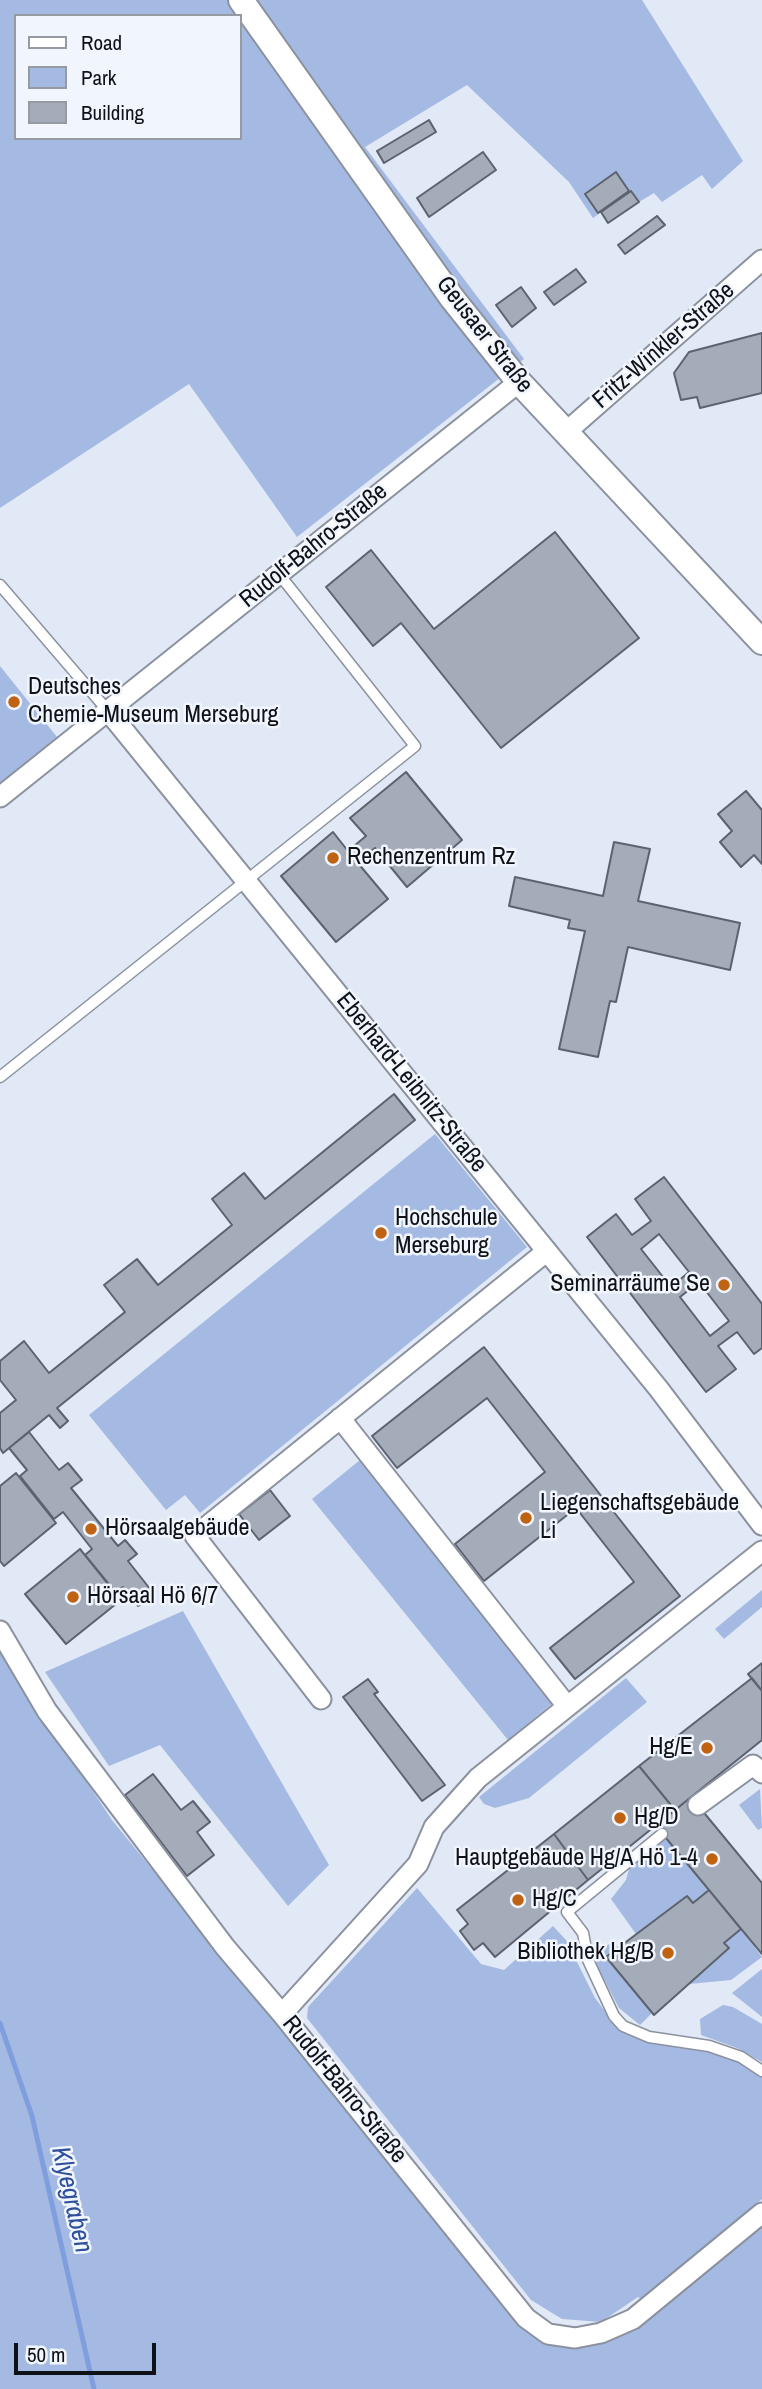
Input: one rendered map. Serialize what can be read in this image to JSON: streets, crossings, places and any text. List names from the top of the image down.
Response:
{
  "streets": {
    "street": [
      "Geusaer Straße",
      "Fritz-Winkler-Straße",
      "Rudolf-Bahro-Straße",
      "Eberhard-Leibnitz-Straße"
    ]
  },
  "crossings": [
    ["Geusaer Straße", "Fritz-Winkler-Straße"],
    ["Geusaer Straße", "Rudolf-Bahro-Straße"],
    ["Rudolf-Bahro-Straße", "Eberhard-Leibnitz-Straße"]
  ],
  "water": ["Klyegraben"],
  "places": [
    "Deutsches Chemie-Museum Merseburg",
    "Rechenzentrum Rz",
    "Hochschule Merseburg",
    "Seminarräume Se",
    "Liegenschaftsgebäude Li",
    "Hörsaalgebäude",
    "Hörsaal Hö 6/7",
    "Hg/E",
    "Hg/D",
    "Hauptgebäude Hg/A Hö 1-4",
    "Hg/C",
    "Bibliothek Hg/B"
  ],
  "legend": ["Road", "Park", "Building"],
  "scale_bar": "50 m"
}
